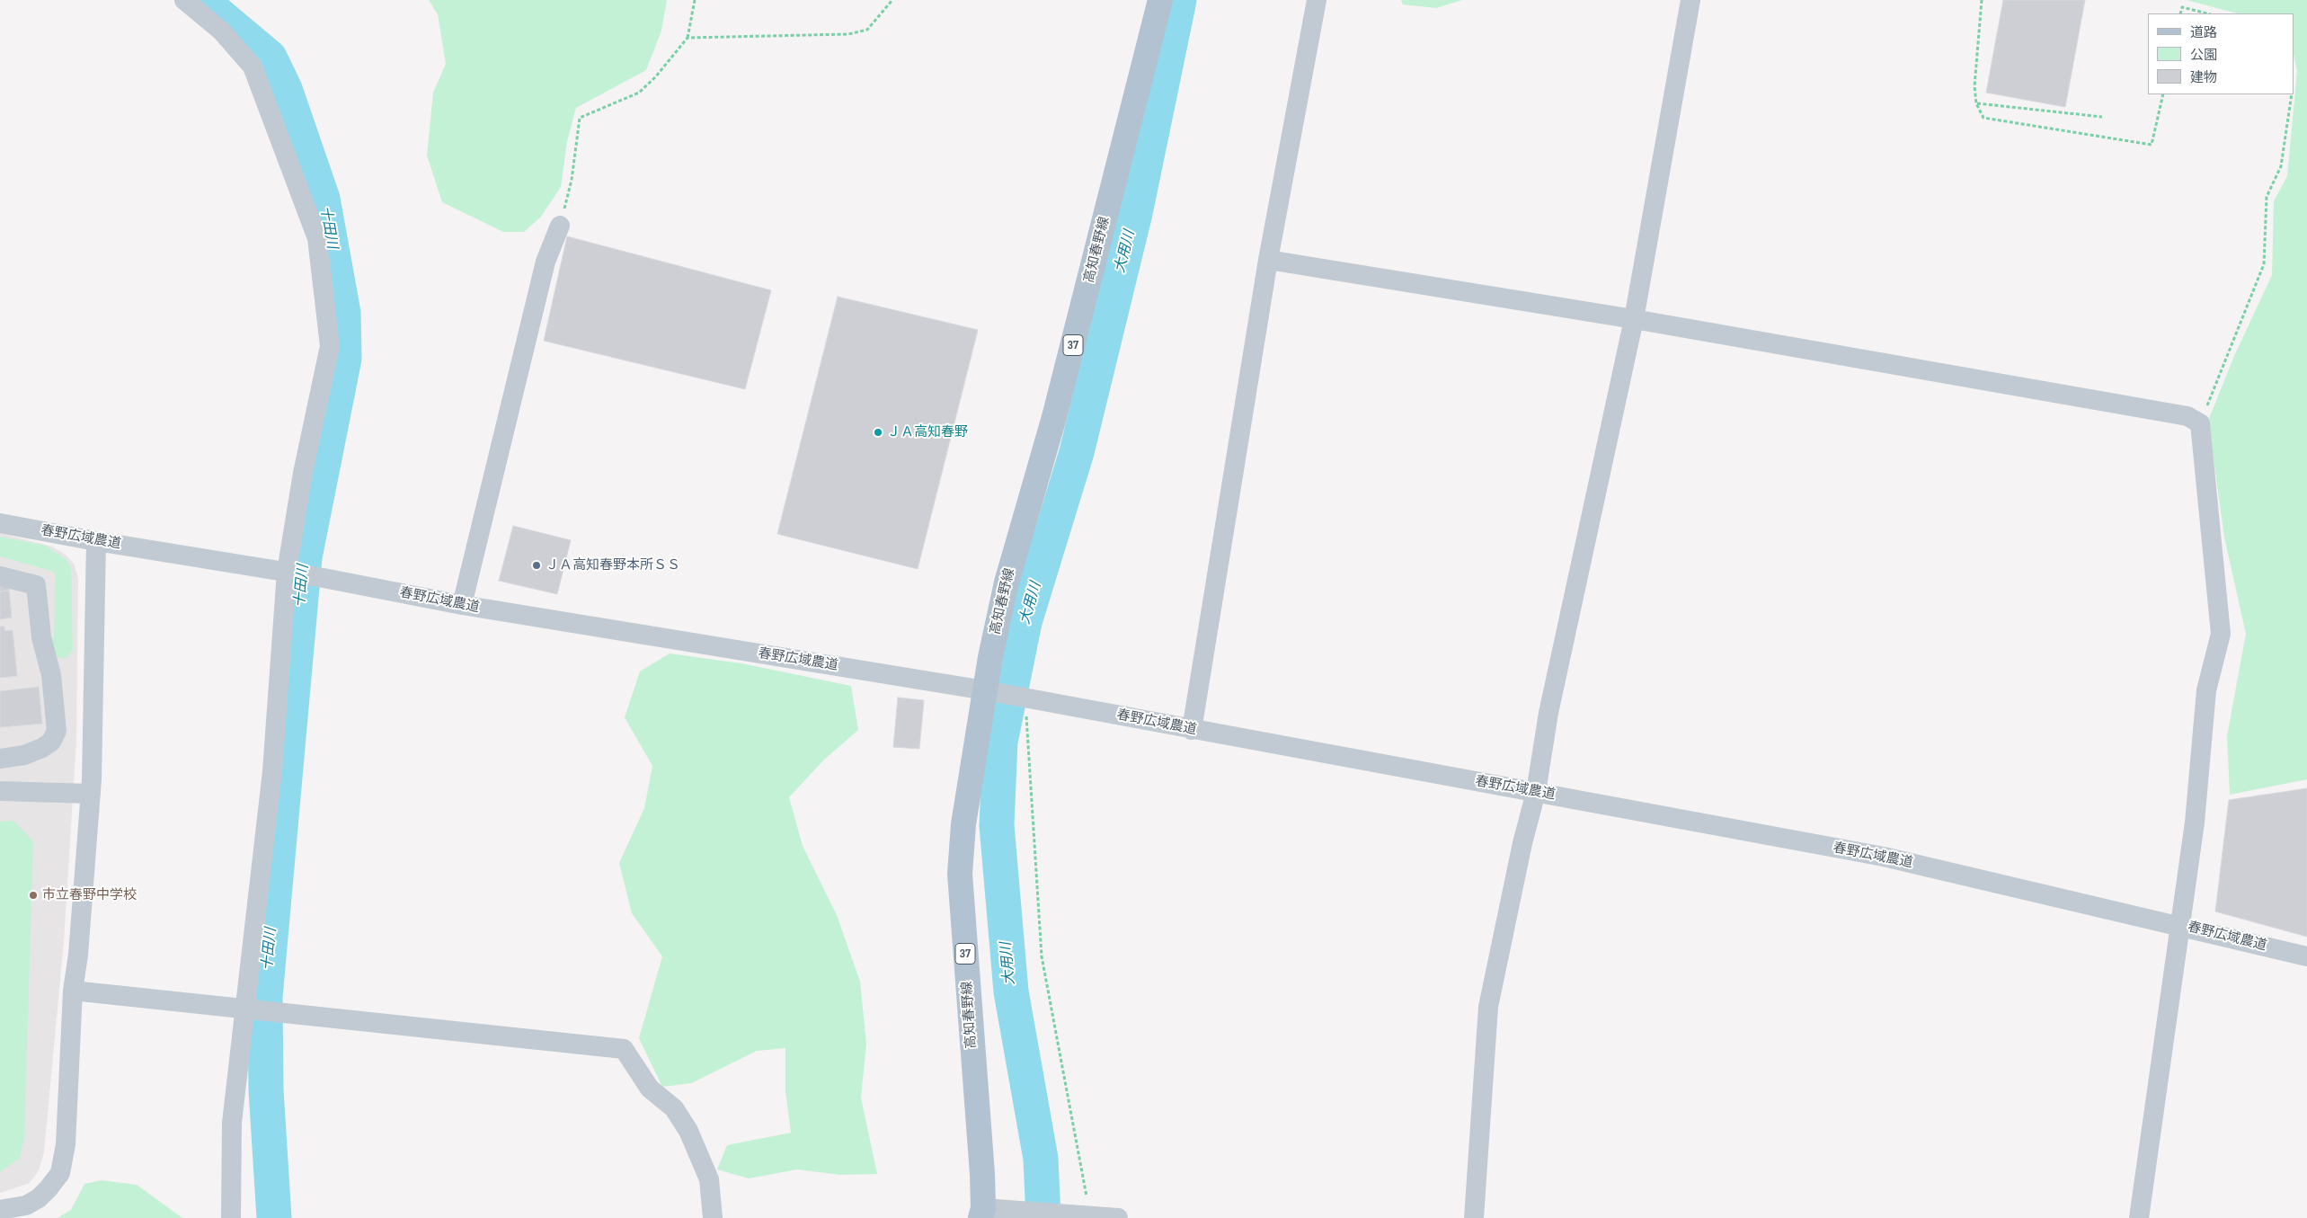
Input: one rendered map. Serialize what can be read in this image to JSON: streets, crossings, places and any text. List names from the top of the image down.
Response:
{
  "streets": {
    "main road": ["高知春野線", "37"],
    "street": ["春野広域農道"]
  },
  "crossings": [
    ["高知春野線", "春野広域農道"]
  ],
  "water": ["十田川", "大用川"],
  "places": ["ＪＡ高知春野", "ＪＡ高知春野本所ＳＳ", "市立春野中学校"],
  "legend": ["道路", "公園", "建物"]
}
